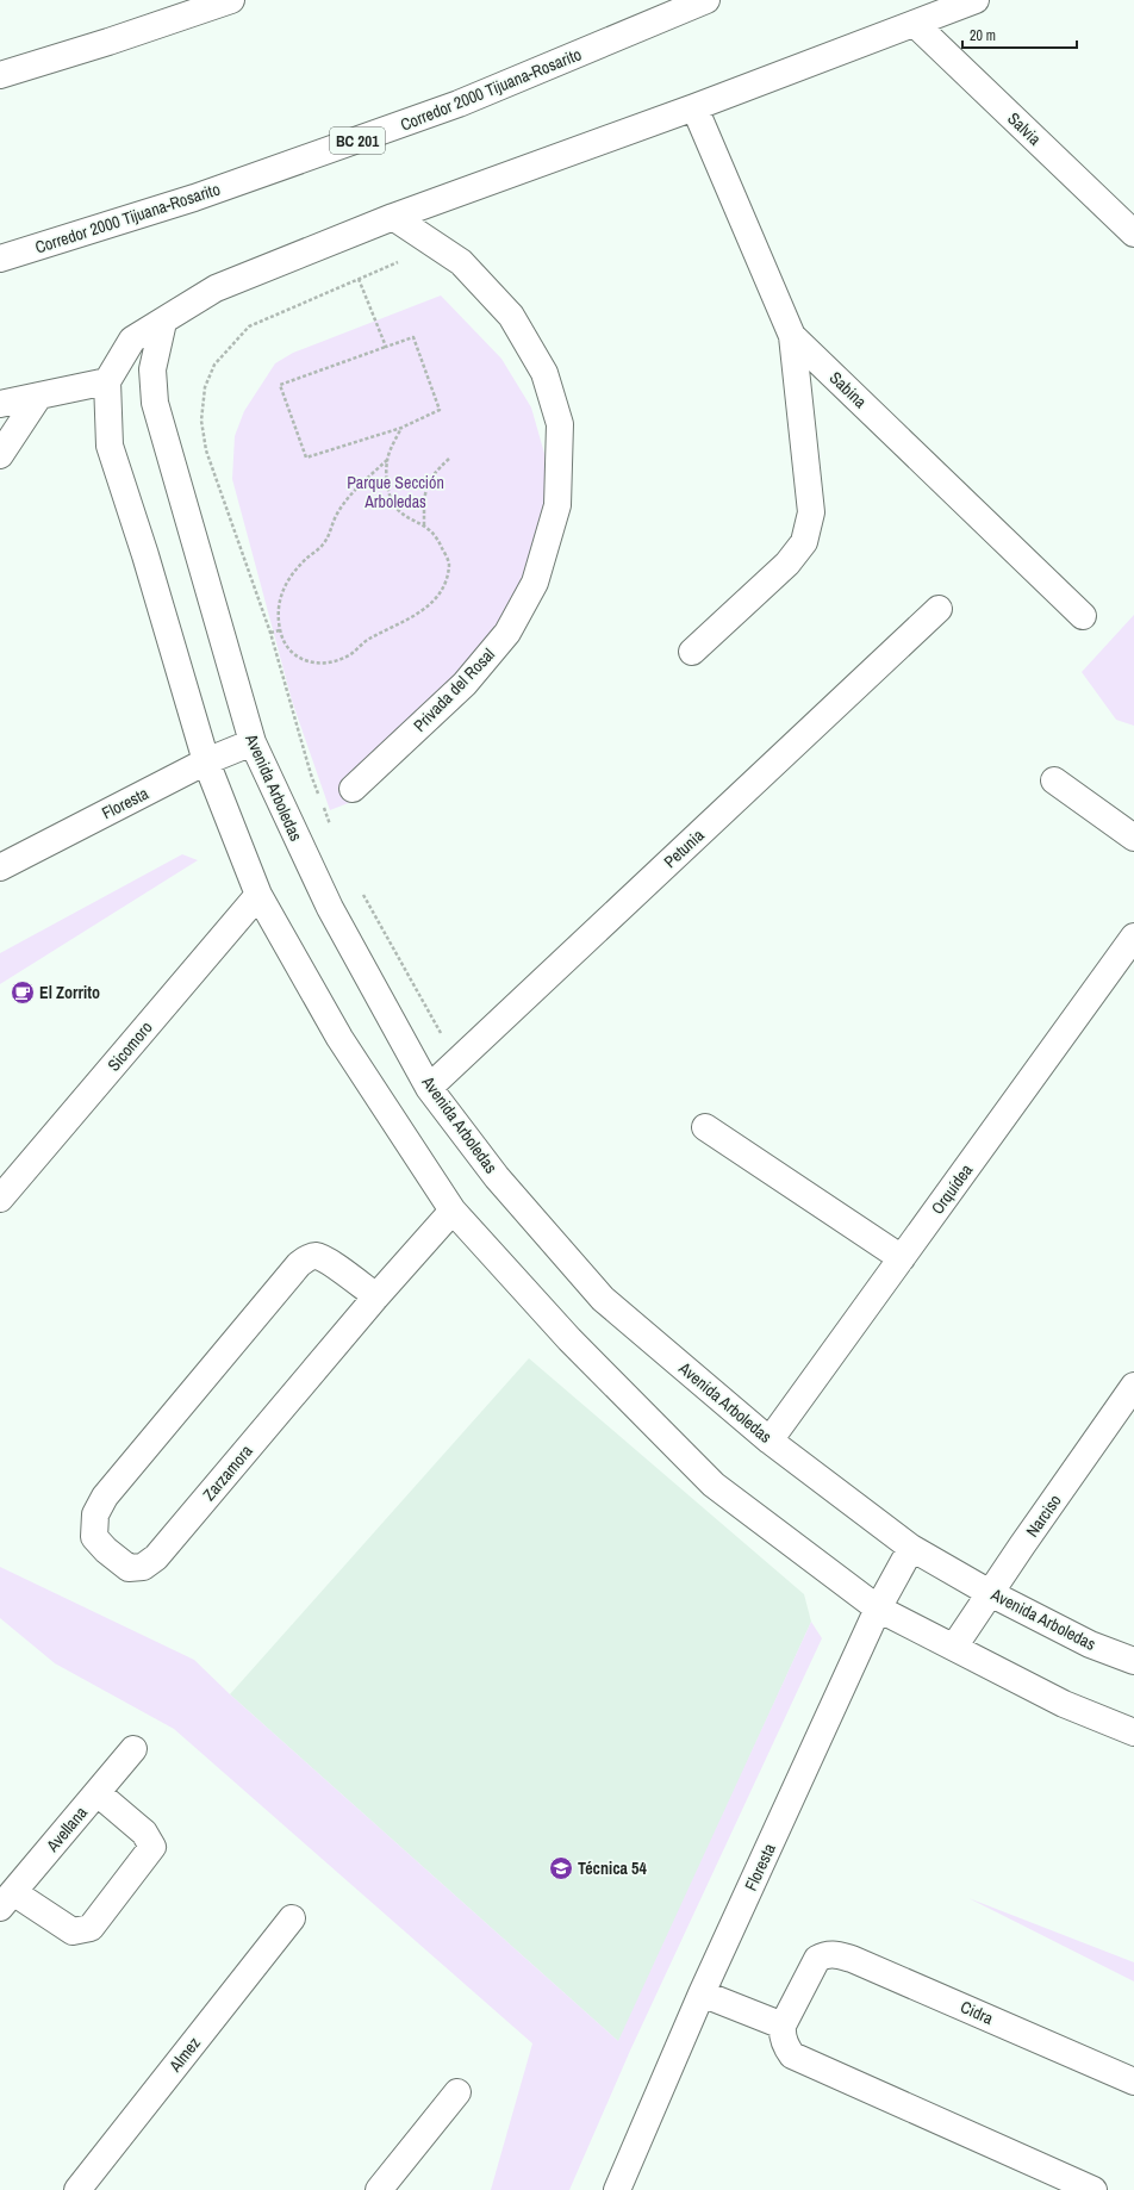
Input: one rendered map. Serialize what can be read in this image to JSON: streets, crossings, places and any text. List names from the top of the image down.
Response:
{
  "streets": {
    "main road": [
      "Corredor 2000 Tijuana-Rosarito",
      "Salvia",
      "BC 201",
      "Sabina",
      "Privada del Rosal",
      "Avenida Arboledas",
      "Floresta",
      "Petunia",
      "Sicomoro",
      "Orquídea",
      "Zarzamora",
      "Narciso",
      "Avellana",
      "Cidra",
      "Almez"
    ]
  },
  "crossings": [
    ["Avenida Arboledas", "Floresta"],
    ["Avenida Arboledas", "Petunia"],
    ["Avenida Arboledas", "Orquídea"],
    ["Avenida Arboledas", "Narciso"]
  ],
  "parks": ["Parque Sección Arboledas"],
  "places": {
    "cafe": ["El Zorrito"],
    "school or university": ["Técnica 54"]
  },
  "scale_bar": "20 m"
}
